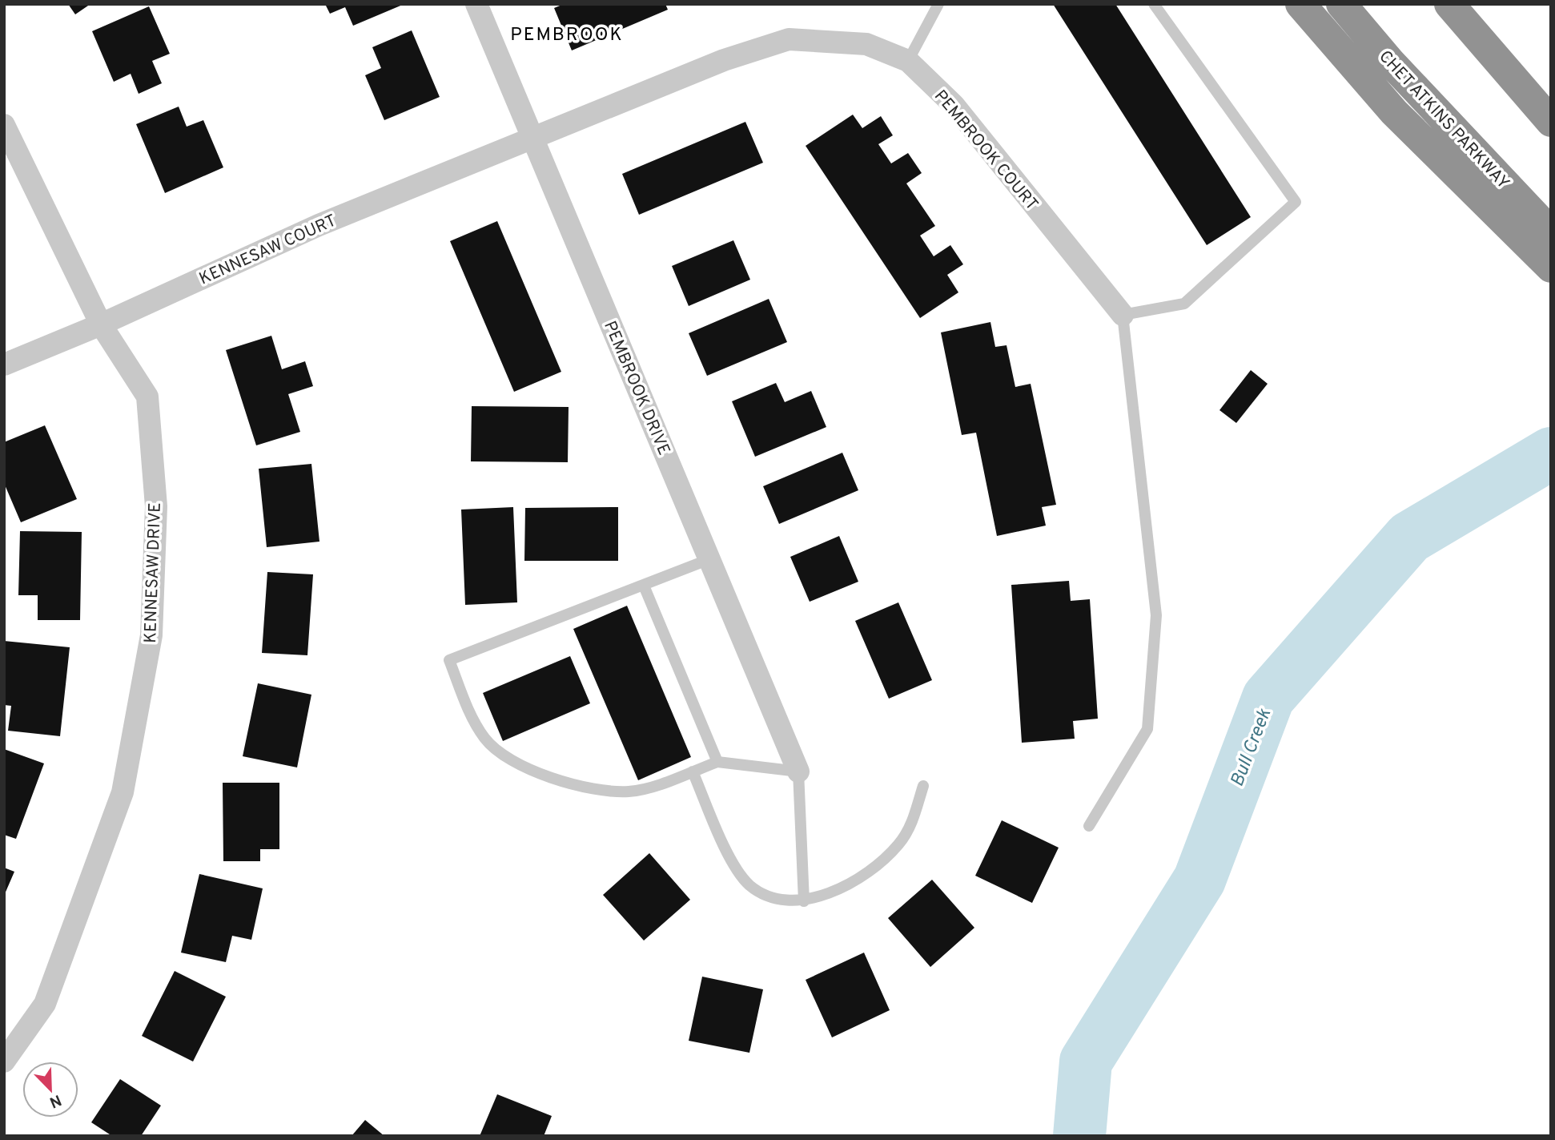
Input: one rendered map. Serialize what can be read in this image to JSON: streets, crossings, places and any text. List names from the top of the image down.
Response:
{
  "streets": {
    "highway": ["CHET ATKINS PARKWAY"],
    "street": [
      "PEMBROOK COURT",
      "KENNESAW COURT",
      "PEMBROOK DRIVE",
      "KENNESAW DRIVE"
    ]
  },
  "crossings": [
    ["PEMBROOK COURT", "KENNESAW COURT"],
    ["PEMBROOK COURT", "PEMBROOK DRIVE"],
    ["KENNESAW COURT", "PEMBROOK DRIVE"],
    ["KENNESAW COURT", "KENNESAW DRIVE"]
  ],
  "districts": ["PEMBROOK"],
  "water": ["Bull Creek"],
  "north": "bottom right"
}
